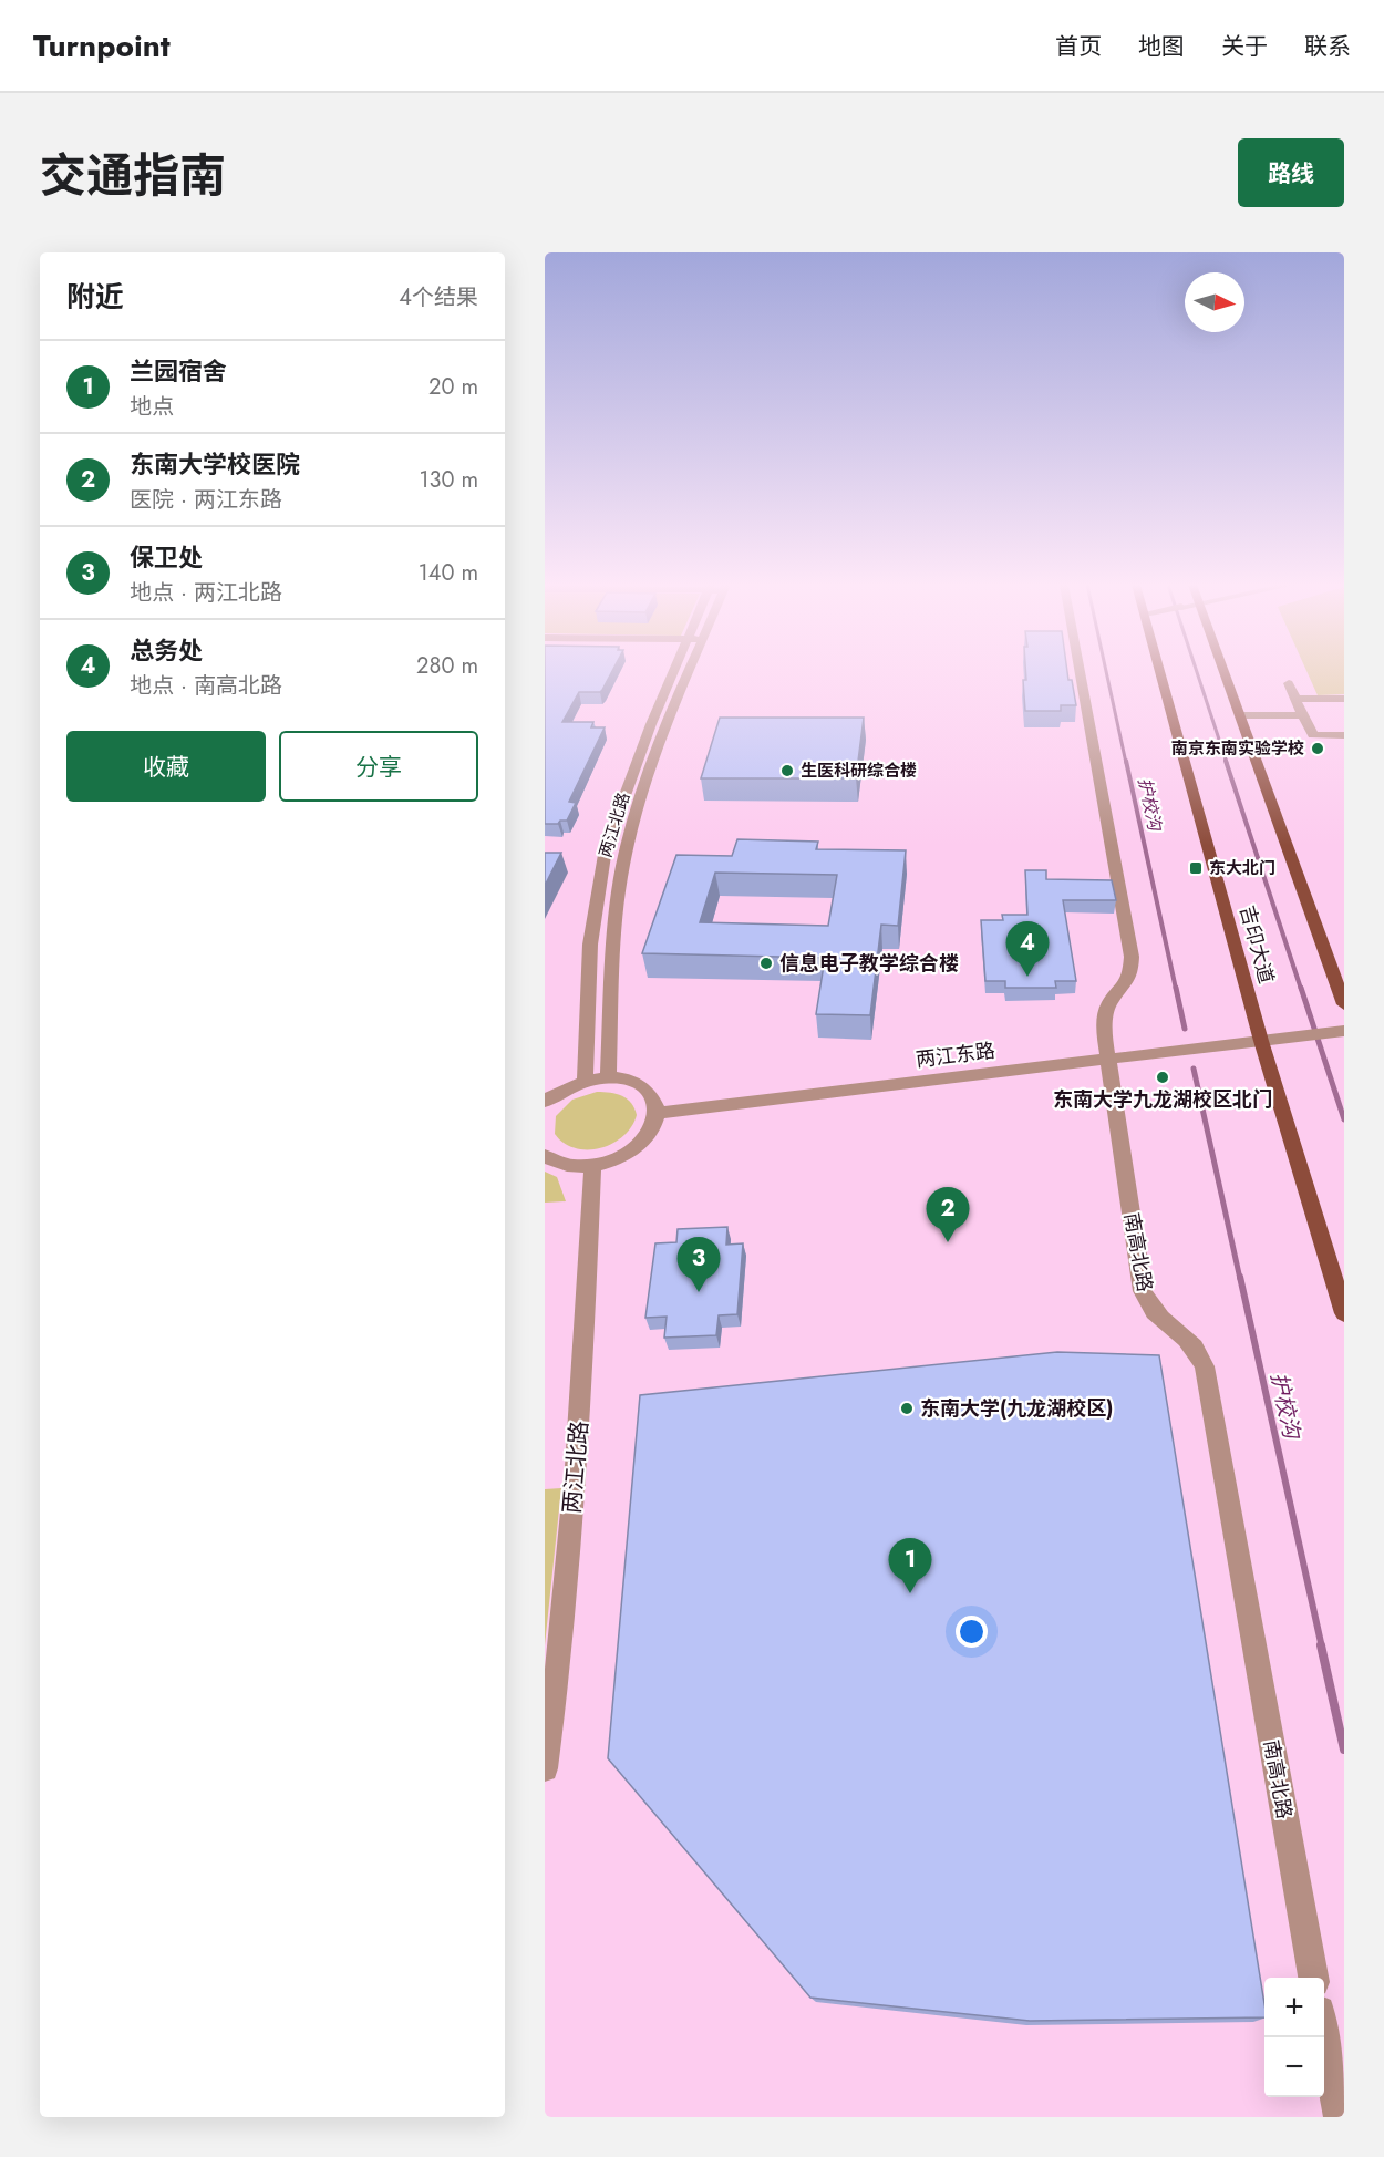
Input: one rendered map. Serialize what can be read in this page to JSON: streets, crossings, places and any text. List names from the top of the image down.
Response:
{
  "streets": {
    "main road": ["吉印大道"],
    "street": ["两江北路", "两江东路", "南高北路"]
  },
  "crossings": [
    ["吉印大道", "两江东路"],
    ["两江东路", "南高北路"]
  ],
  "water": ["护校沟"],
  "places": {
    "other": [
      "南京东南实验学校",
      "生医科研综合楼",
      "信息电子教学综合楼",
      "东南大学九龙湖校区北门",
      "东南大学(九龙湖校区)"
    ],
    "transit": ["东大北门"]
  },
  "north": "right",
  "page": {
    "header": "Turnpoint",
    "nav": [
      "首页",
      "地图",
      "关于",
      "联系"
    ],
    "title": "交通指南",
    "buttons": [
      "路线",
      ["收藏", "分享"]
    ],
    "heading": ["附近", "4个结果"],
    "list": [
      {
        "mark": "1",
        "name": "兰园宿舍",
        "note": "地点",
        "value": "20 m"
      },
      {
        "mark": "2",
        "name": "东南大学校医院",
        "note": "医院 · 两江东路",
        "value": "130 m"
      },
      {
        "mark": "3",
        "name": "保卫处",
        "note": "地点 · 两江北路",
        "value": "140 m"
      },
      {
        "mark": "4",
        "name": "总务处",
        "note": "地点 · 南高北路",
        "value": "280 m"
      }
    ],
    "pins": [
      "4",
      "2",
      "3",
      "1"
    ],
    "map_buttons": ["+", "−"]
  }
}
